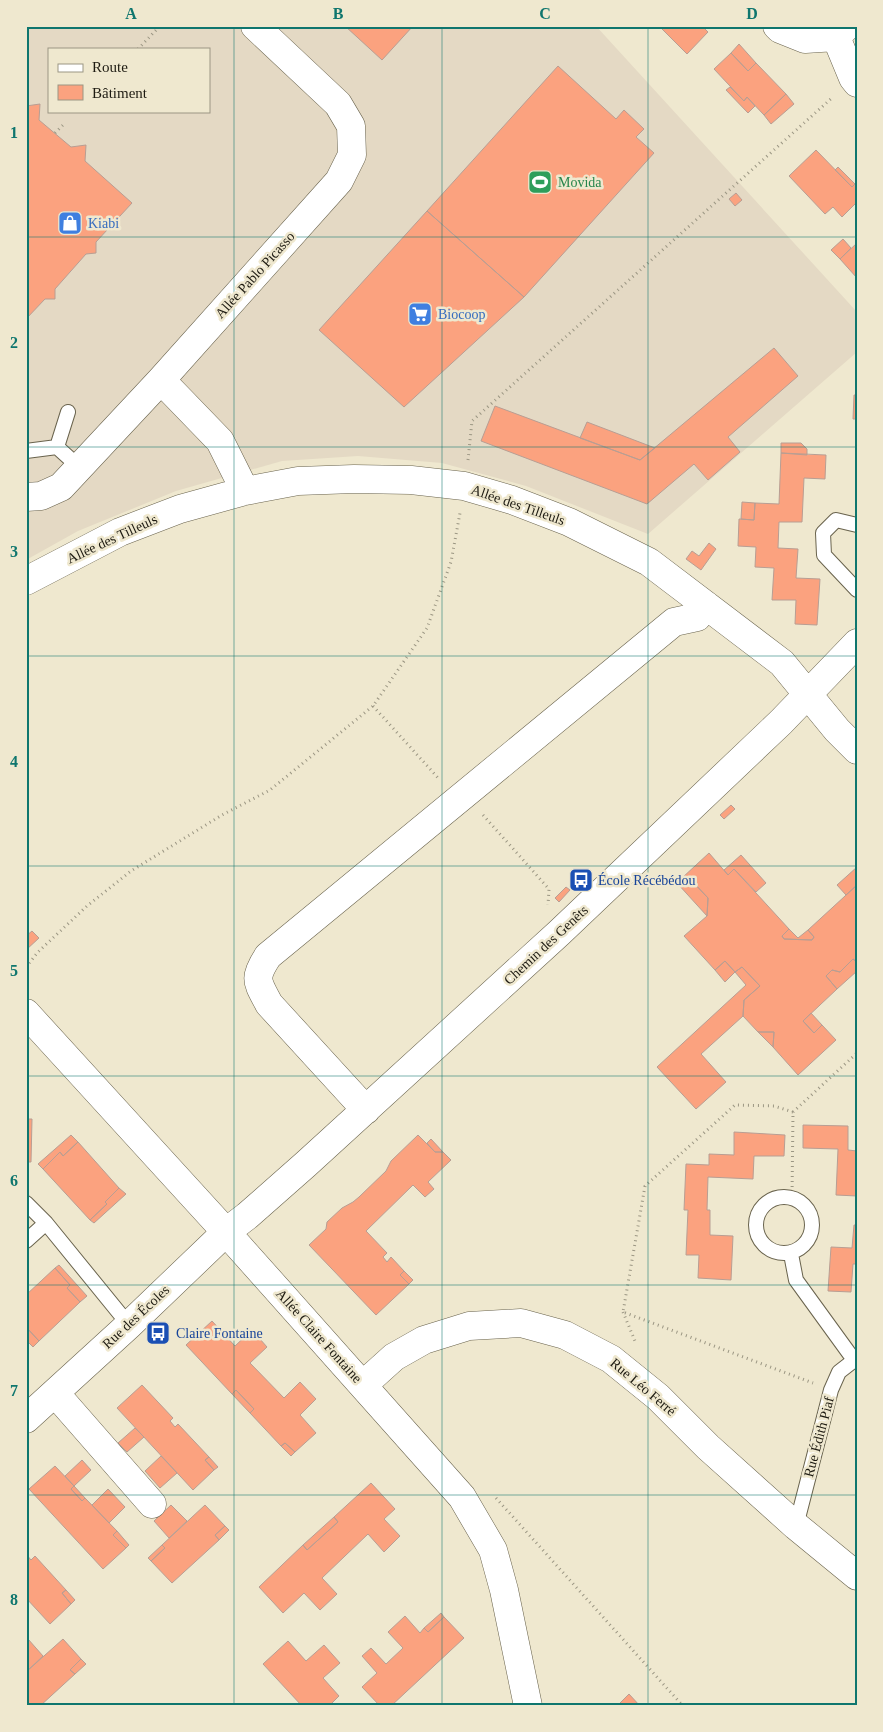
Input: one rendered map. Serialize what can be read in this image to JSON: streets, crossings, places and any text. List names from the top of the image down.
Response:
{
  "streets": {
    "street": [
      "Allée Pablo Picasso",
      "Allée des Tilleuls",
      "Chemin des Genêts",
      "Rue des Écoles",
      "Allée Claire Fontaine",
      "Rue Léo Ferré"
    ],
    "lane": ["Rue Édith Piaf"]
  },
  "crossings": [
    ["Allée des Tilleuls", "Chemin des Genêts"],
    ["Chemin des Genêts", "Rue des Écoles"],
    ["Chemin des Genêts", "Allée Claire Fontaine"],
    ["Rue des Écoles", "Allée Claire Fontaine"],
    ["Allée Claire Fontaine", "Rue Léo Ferré"],
    ["Rue Léo Ferré", "Rue Édith Piaf"]
  ],
  "places": {
    "sports": ["Movida"],
    "shop": ["Kiabi"],
    "supermarket": ["Biocoop"],
    "bus stop": ["École Récébédou", "Claire Fontaine"]
  },
  "legend": ["Route", "Bâtiment"],
  "grid": {
    "columns": [
      "A",
      "B",
      "C",
      "D"
    ],
    "rows": [
      "1",
      "2",
      "3",
      "4",
      "5",
      "6",
      "7",
      "8"
    ]
  }
}
